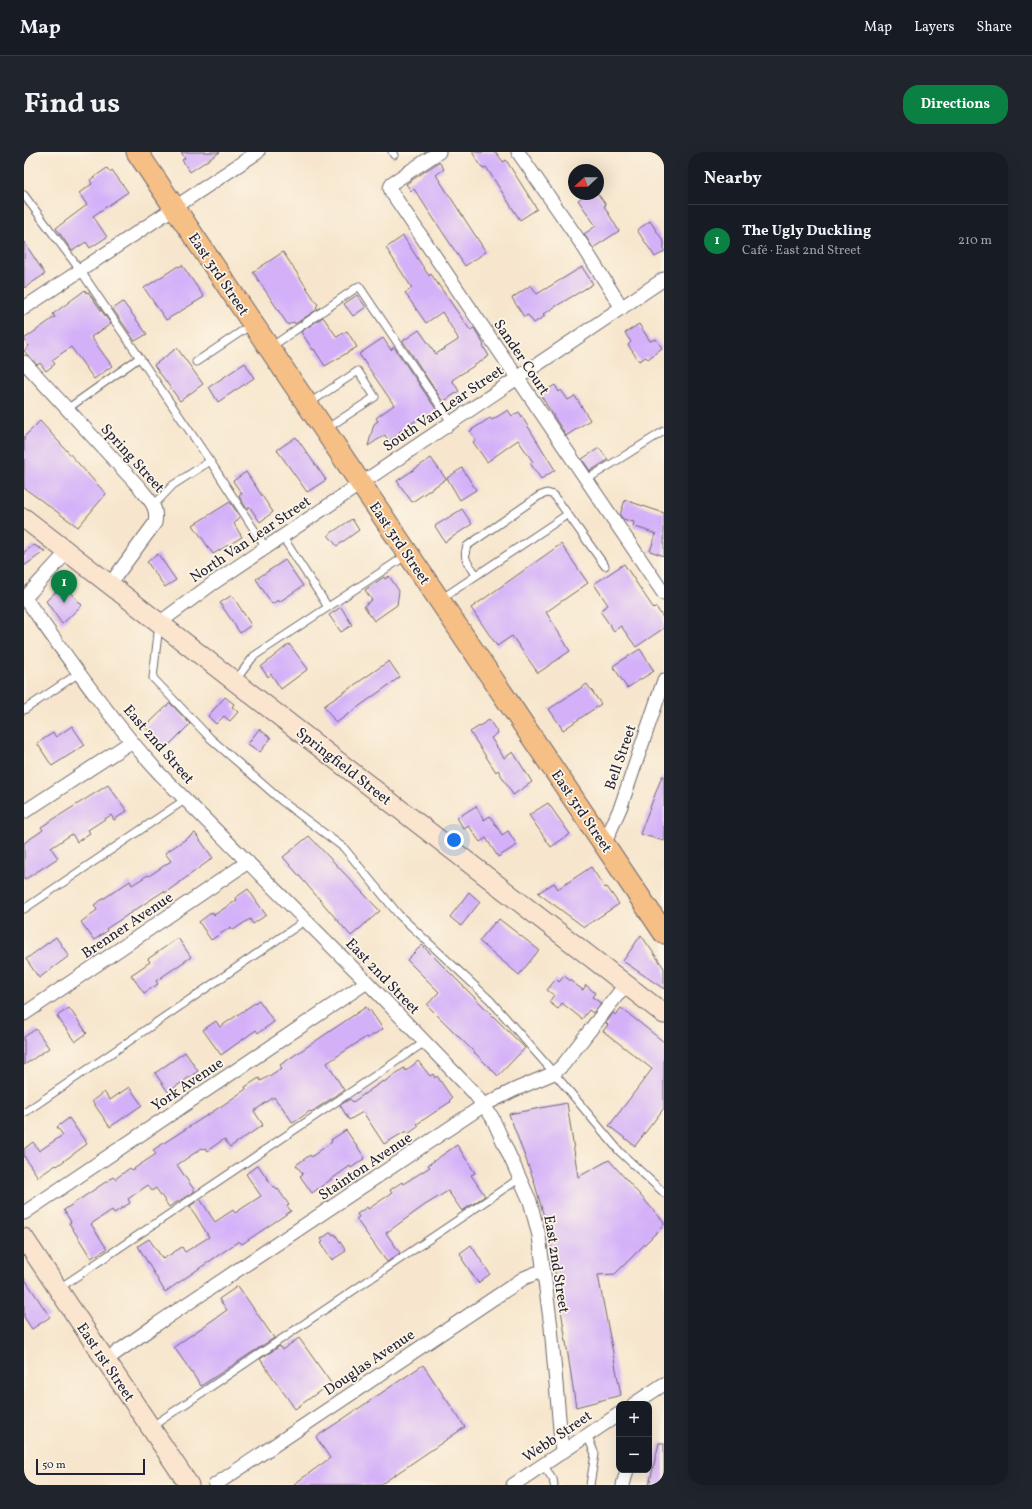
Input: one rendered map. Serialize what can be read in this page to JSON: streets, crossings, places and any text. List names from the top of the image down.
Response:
{
  "streets": {
    "main road": ["East 3rd Street"],
    "street": [
      "Sander Court",
      "South Van Lear Street",
      "Spring Street",
      "North Van Lear Street",
      "East 2nd Street",
      "Bell Street",
      "Springfield Street",
      "Brenner Avenue",
      "York Avenue",
      "Stainton Avenue",
      "East 1st Street",
      "Douglas Avenue",
      "Webb Street"
    ]
  },
  "crossings": [
    ["East 3rd Street", "South Van Lear Street"],
    ["East 3rd Street", "North Van Lear Street"],
    ["East 3rd Street", "Bell Street"],
    ["Sander Court", "South Van Lear Street"],
    ["South Van Lear Street", "North Van Lear Street"],
    ["Spring Street", "Springfield Street"],
    ["North Van Lear Street", "Springfield Street"],
    ["East 2nd Street", "Brenner Avenue"],
    ["East 2nd Street", "York Avenue"],
    ["East 2nd Street", "Stainton Avenue"],
    ["East 2nd Street", "Douglas Avenue"],
    ["East 2nd Street", "Webb Street"],
    ["Springfield Street", "Stainton Avenue"],
    ["Stainton Avenue", "East 1st Street"]
  ],
  "scale_bar": "50 m",
  "north": "left",
  "page": {
    "header": "Map",
    "nav": ["Map", "Layers", "Share"],
    "title": "Find us",
    "buttons": "Directions",
    "heading": "Nearby",
    "list": [
      {
        "mark": "1",
        "name": "The Ugly Duckling",
        "note": "Café · East 2nd Street",
        "value": "210 m"
      }
    ],
    "pins": "1",
    "map_buttons": ["+", "−"],
    "scale": "50 m"
  }
}
